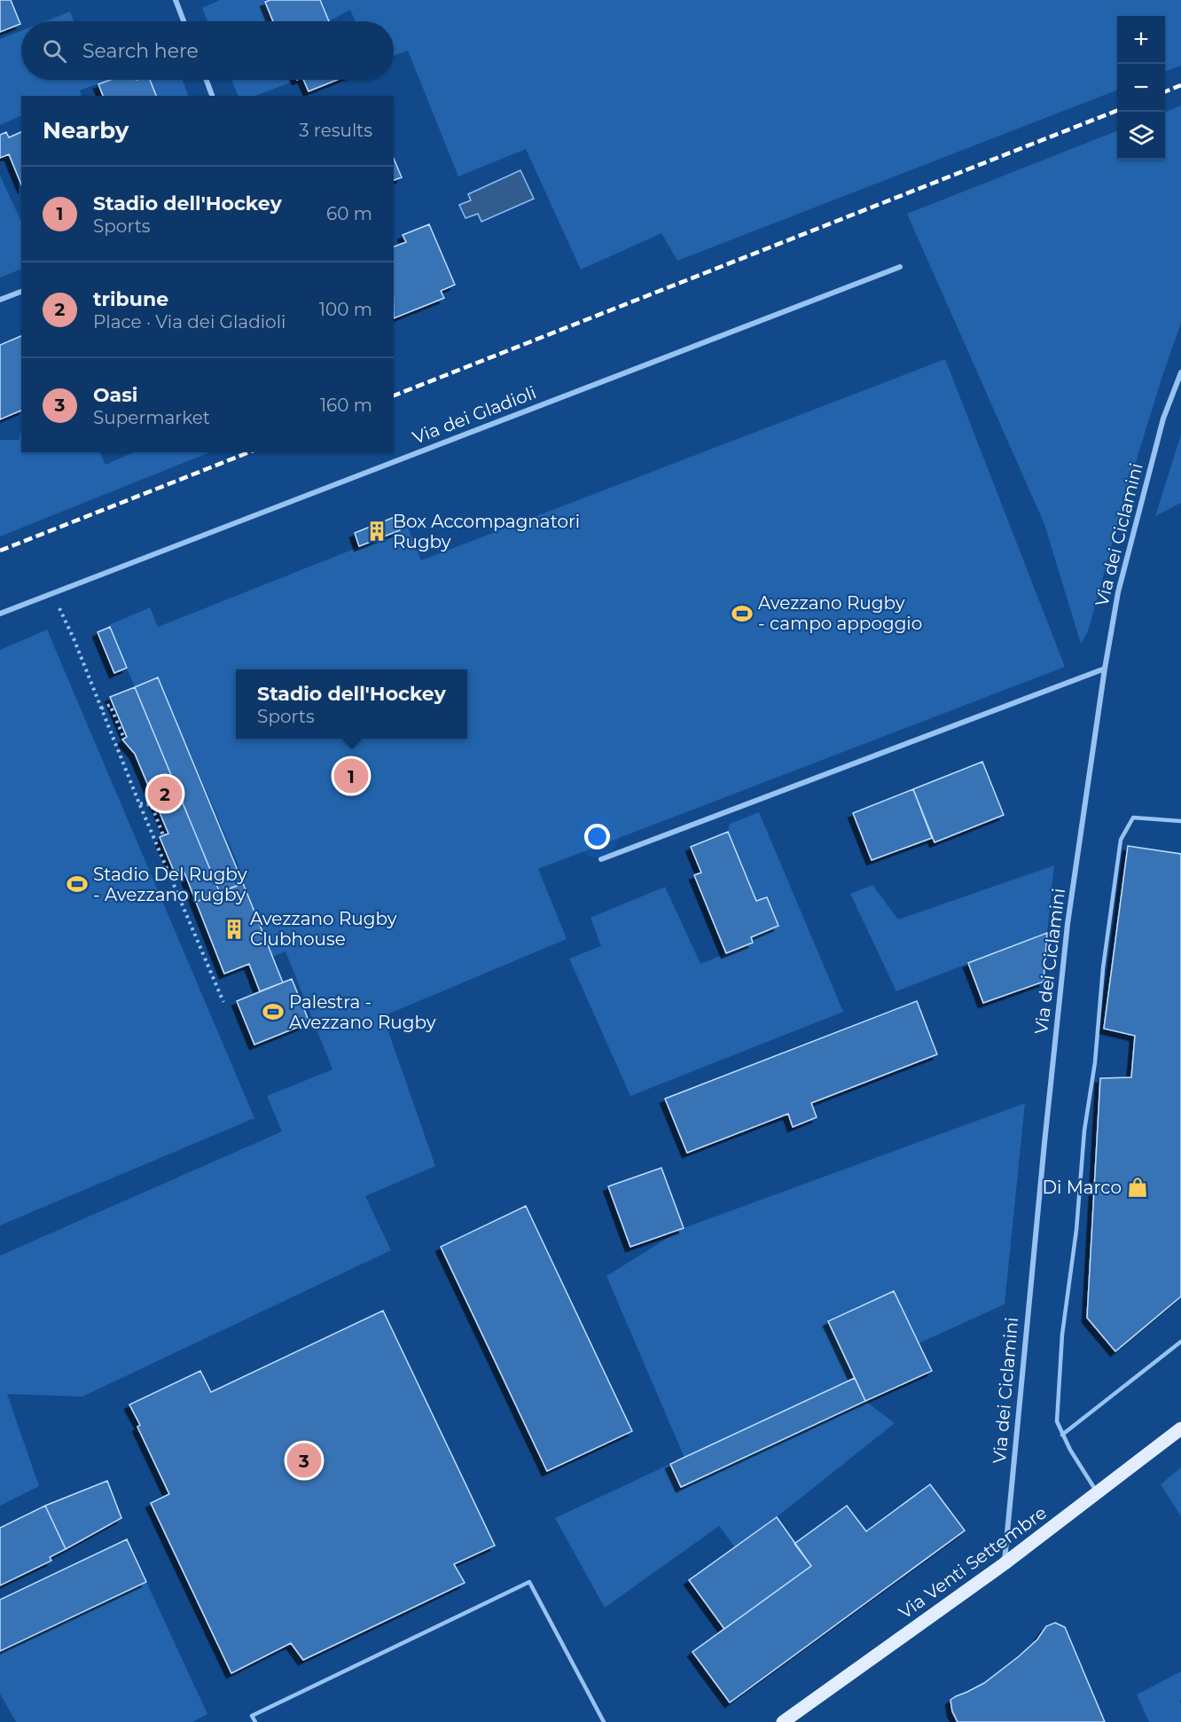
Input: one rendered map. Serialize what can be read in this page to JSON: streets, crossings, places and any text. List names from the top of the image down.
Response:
{
  "streets": {
    "main road": ["Via Venti Settembre"],
    "street": ["Via dei Gladioli", "Via dei Ciclamini"]
  },
  "crossings": [
    ["Via dei Ciclamini", "Via Venti Settembre"]
  ],
  "places": {
    "building": ["Box Accompagnatori Rugby", "Avezzano Rugby Clubhouse"],
    "sports": ["Avezzano Rugby - campo appoggio", "Stadio Del Rugby - Avezzano rugby", "Palestra - Avezzano Rugby"],
    "shop": ["Di Marco"]
  },
  "page": {
    "map_buttons": ["+", "−"],
    "search": "Search here",
    "heading": ["Nearby", "3 results"],
    "list": [
      {
        "mark": "1",
        "name": "Stadio dell'Hockey",
        "note": "Sports",
        "value": "60 m"
      },
      {
        "mark": "2",
        "name": "tribune",
        "note": "Place · Via dei Gladioli",
        "value": "100 m"
      },
      {
        "mark": "3",
        "name": "Oasi",
        "note": "Supermarket",
        "value": "160 m"
      }
    ],
    "popup": ["Stadio dell'Hockey", "Sports"],
    "pins": ["1", "2", "3"]
  }
}
